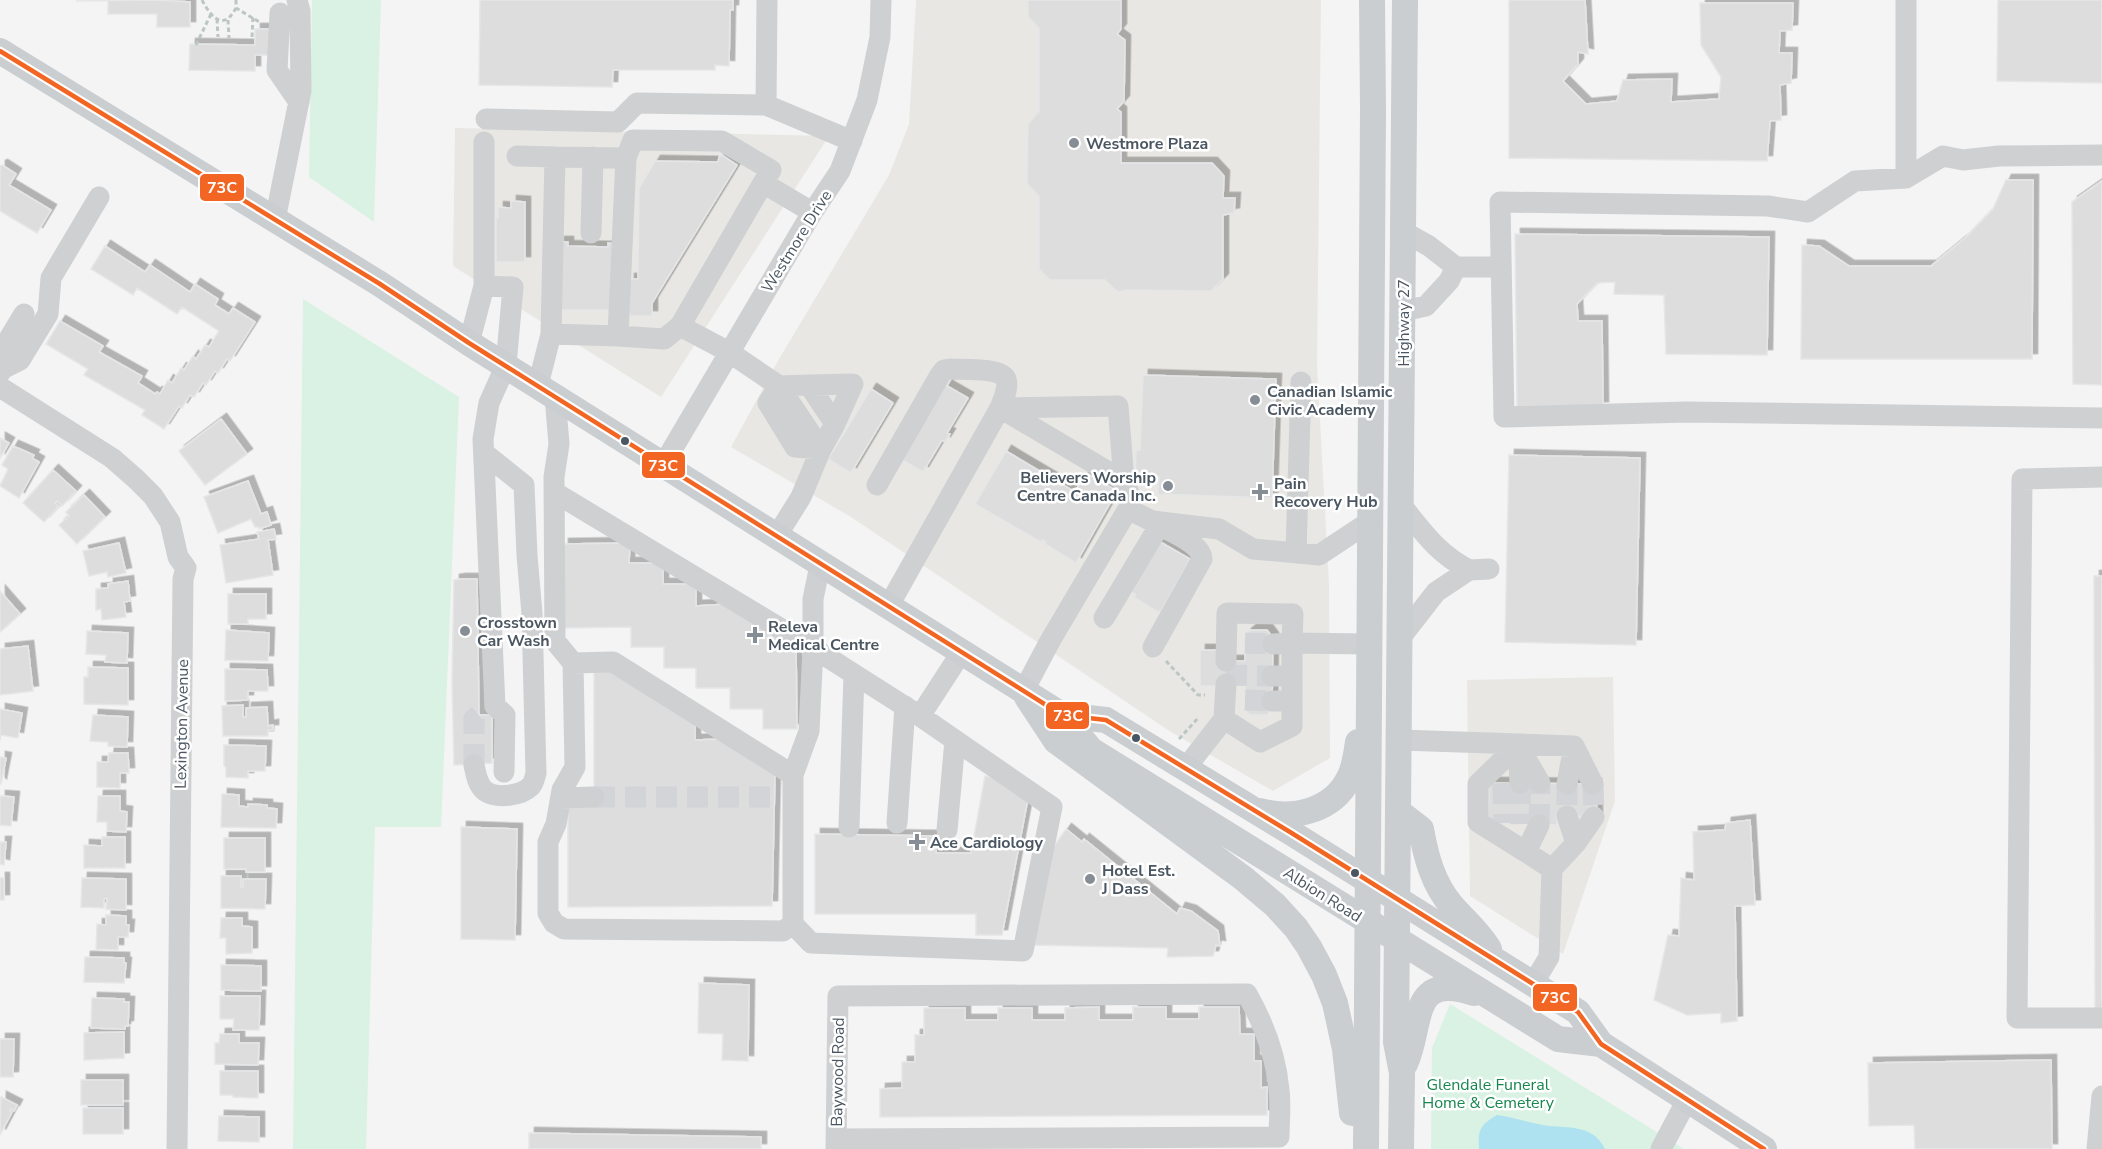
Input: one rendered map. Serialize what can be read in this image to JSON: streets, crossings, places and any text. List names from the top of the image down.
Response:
{
  "streets": {
    "main road": ["Highway 27", "Albion Road"],
    "street": ["Westmore Drive", "Lexington Avenue", "Baywood Road"]
  },
  "crossings": [
    ["Westmore Drive", "Albion Road"],
    ["Highway 27", "Albion Road"]
  ],
  "parks": ["Glendale Funeral Home & Cemetery"],
  "places": {
    "other": [
      "Westmore Plaza",
      "Canadian Islamic Civic Academy",
      "Believers Worship Centre Canada Inc.",
      "Crosstown Car Wash",
      "Hotel Est. J Dass"
    ],
    "health": ["Pain Recovery Hub", "Releva Medical Centre", "Ace Cardiology"]
  },
  "lines": ["transit line 73C"]
}
